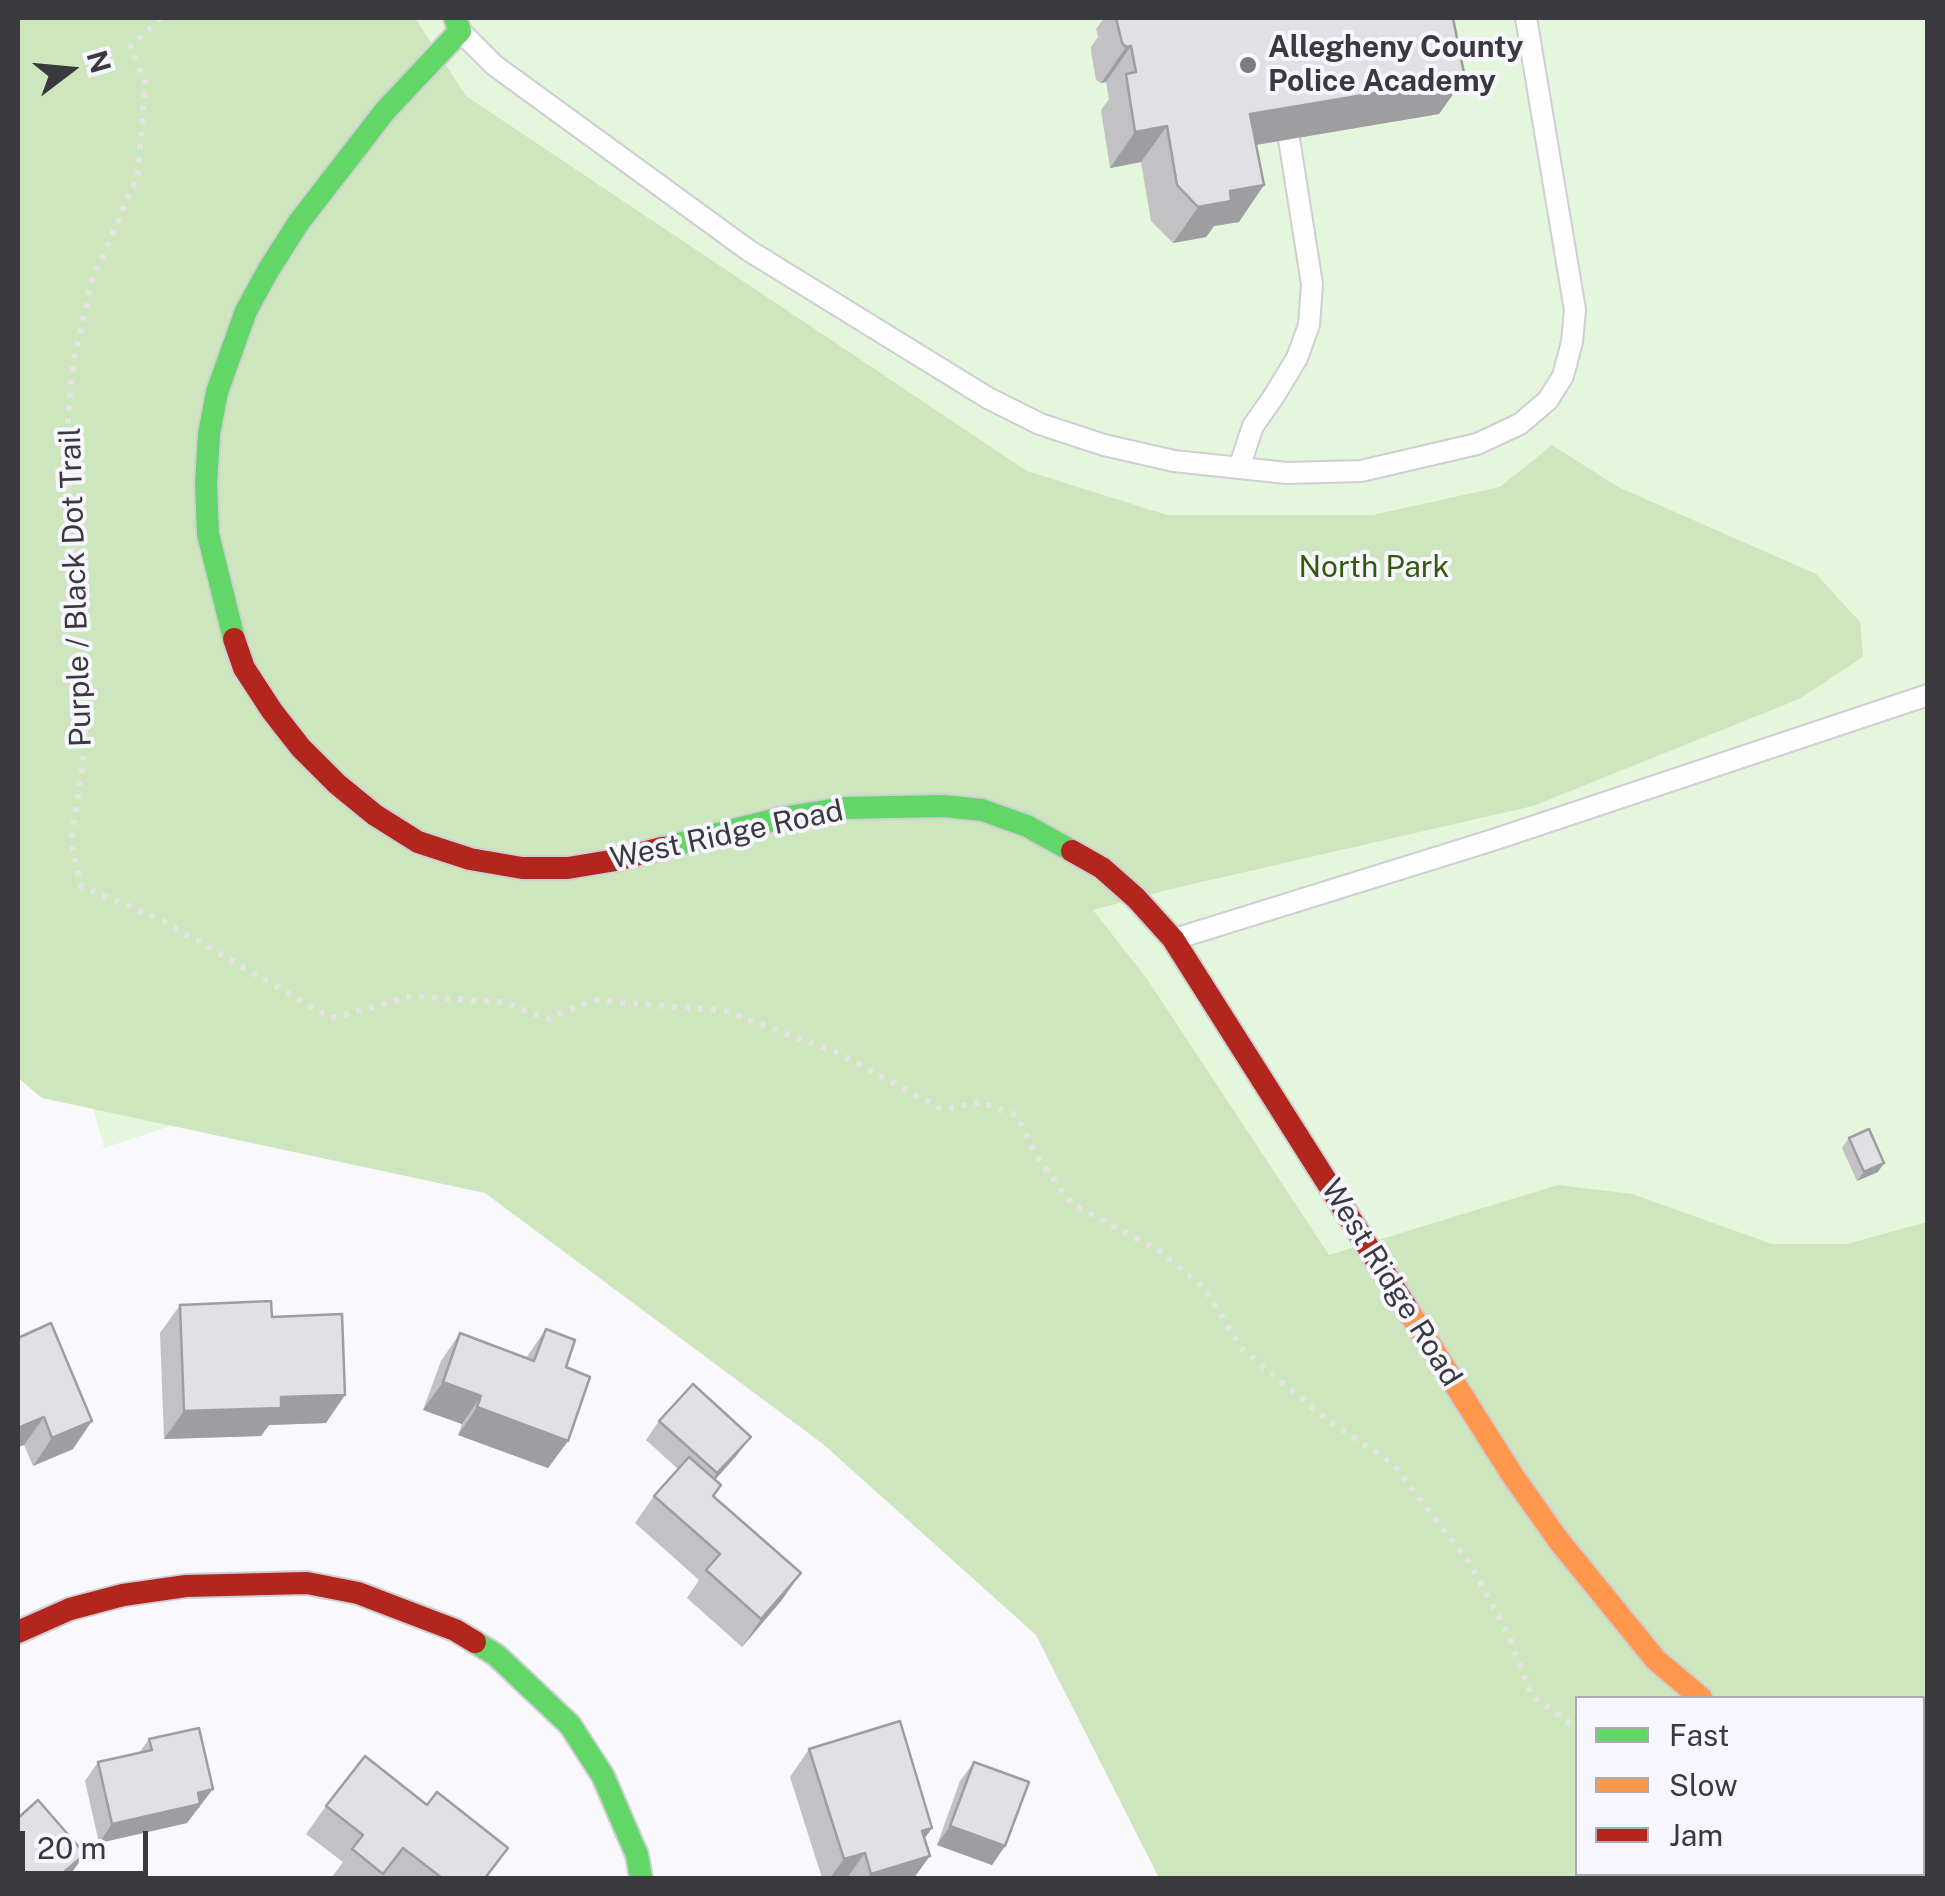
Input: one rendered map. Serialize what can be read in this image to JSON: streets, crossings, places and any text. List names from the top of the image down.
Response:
{
  "streets": {
    "street": ["West Ridge Road"],
    "path": ["Purple / Black Dot Trail"]
  },
  "parks": ["North Park"],
  "places": ["Allegheny County Police Academy"],
  "legend": ["Fast", "Slow", "Jam"],
  "scale_bar": "20 m",
  "north": "right"
}
